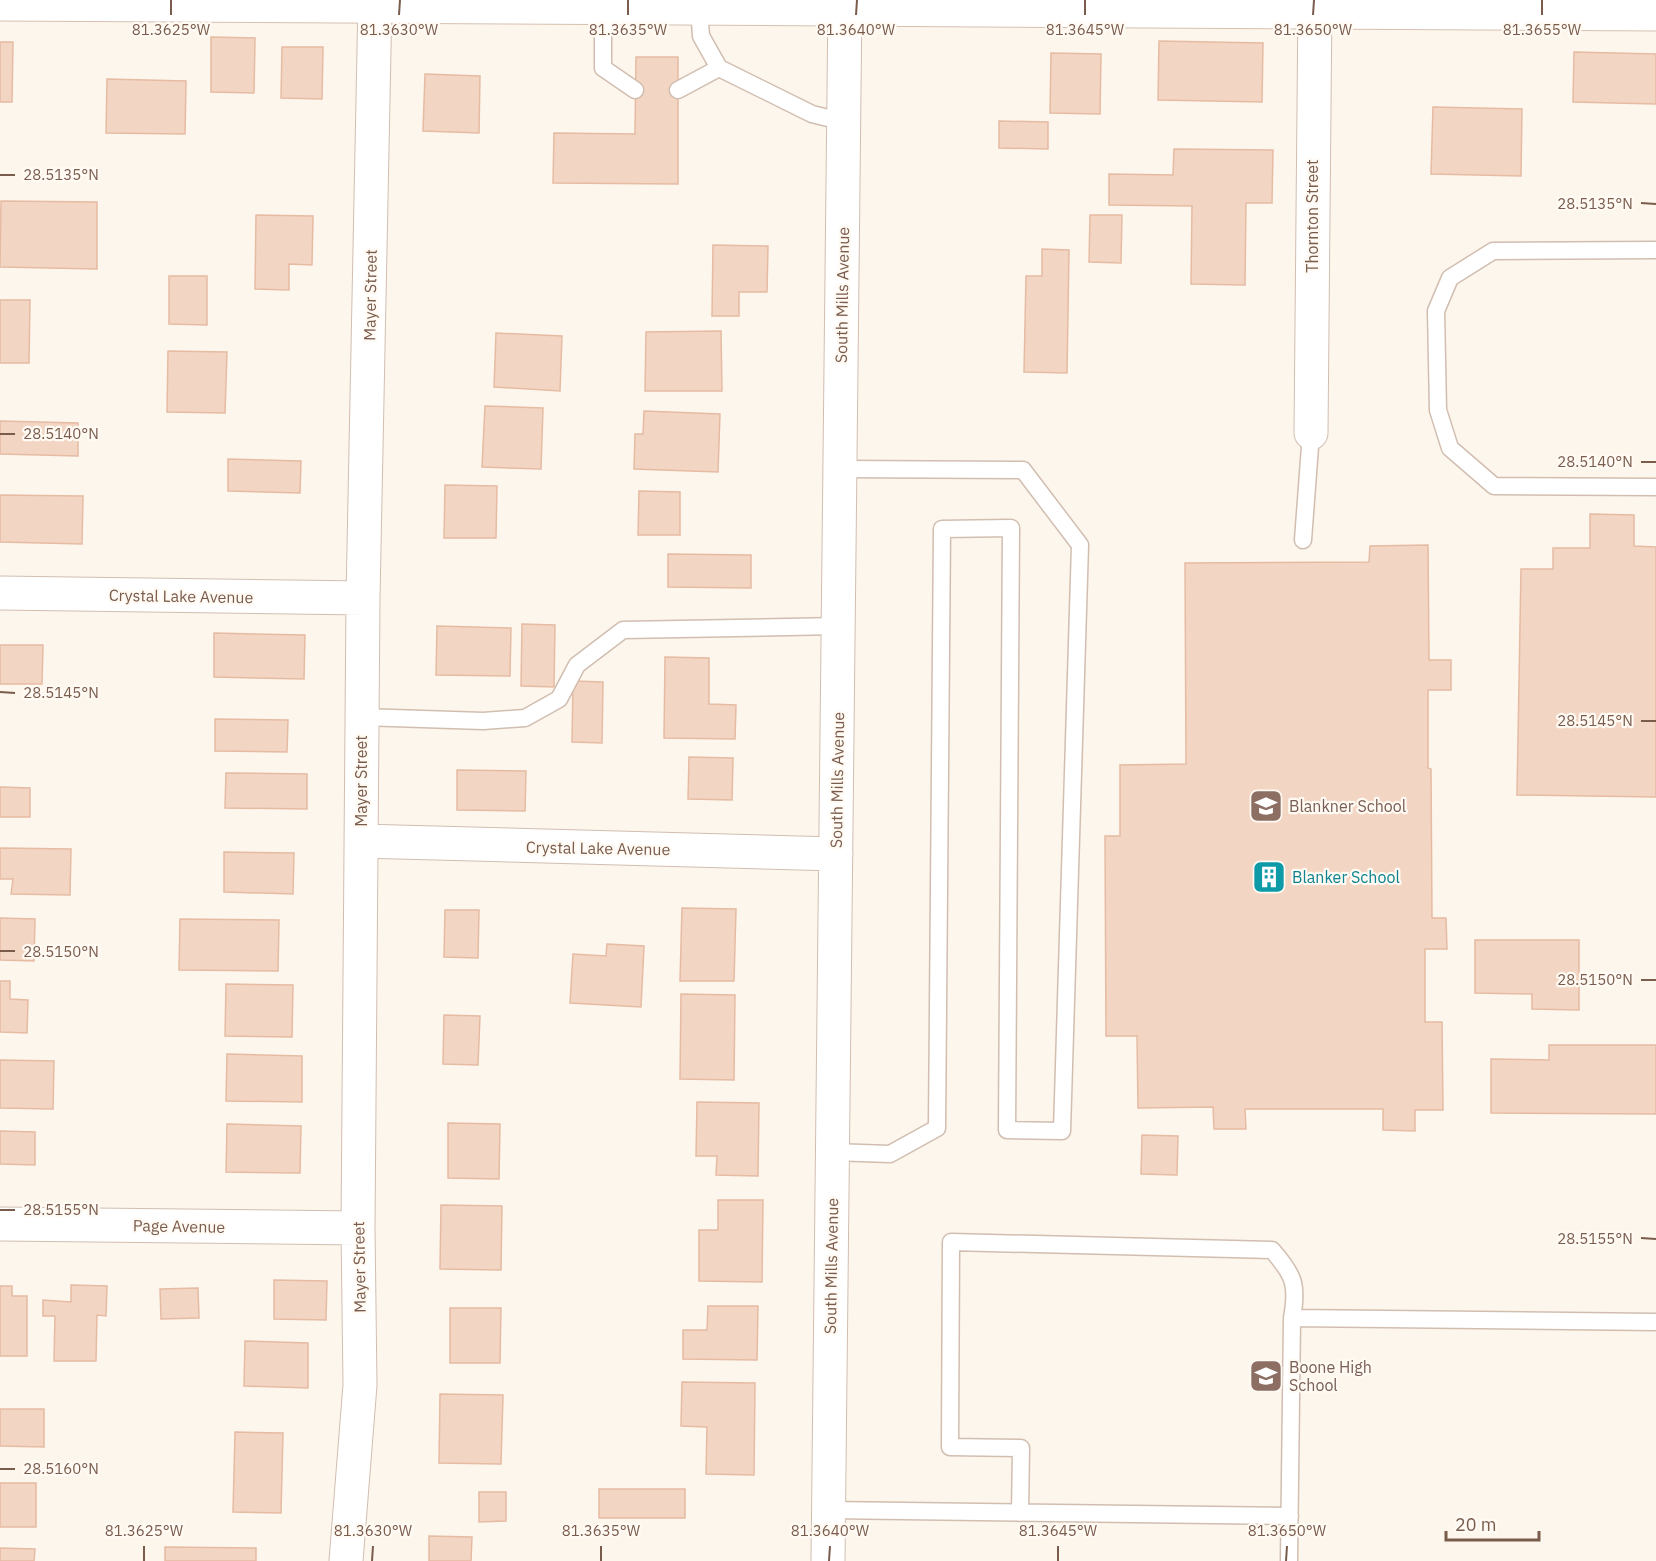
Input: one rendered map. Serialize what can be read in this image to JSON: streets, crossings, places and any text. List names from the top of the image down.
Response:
{
  "streets": {
    "street": [
      "Thornton Street",
      "Mayer Street",
      "South Mills Avenue",
      "Crystal Lake Avenue",
      "Page Avenue"
    ]
  },
  "crossings": [
    ["Mayer Street", "Crystal Lake Avenue"],
    ["Mayer Street", "Page Avenue"],
    ["South Mills Avenue", "Crystal Lake Avenue"]
  ],
  "places": {
    "school or university": ["Blankner School", "Boone High School"],
    "building": ["Blanker School"]
  },
  "scale_bar": "20 m",
  "coordinates": [
    "81.3625°W",
    "81.3630°W",
    "81.3635°W",
    "81.3640°W",
    "81.3645°W",
    "81.3650°W",
    "81.3655°W",
    "28.5135°N",
    "28.5140°N",
    "28.5145°N",
    "28.5150°N",
    "28.5155°N",
    "28.5160°N"
  ]
}
